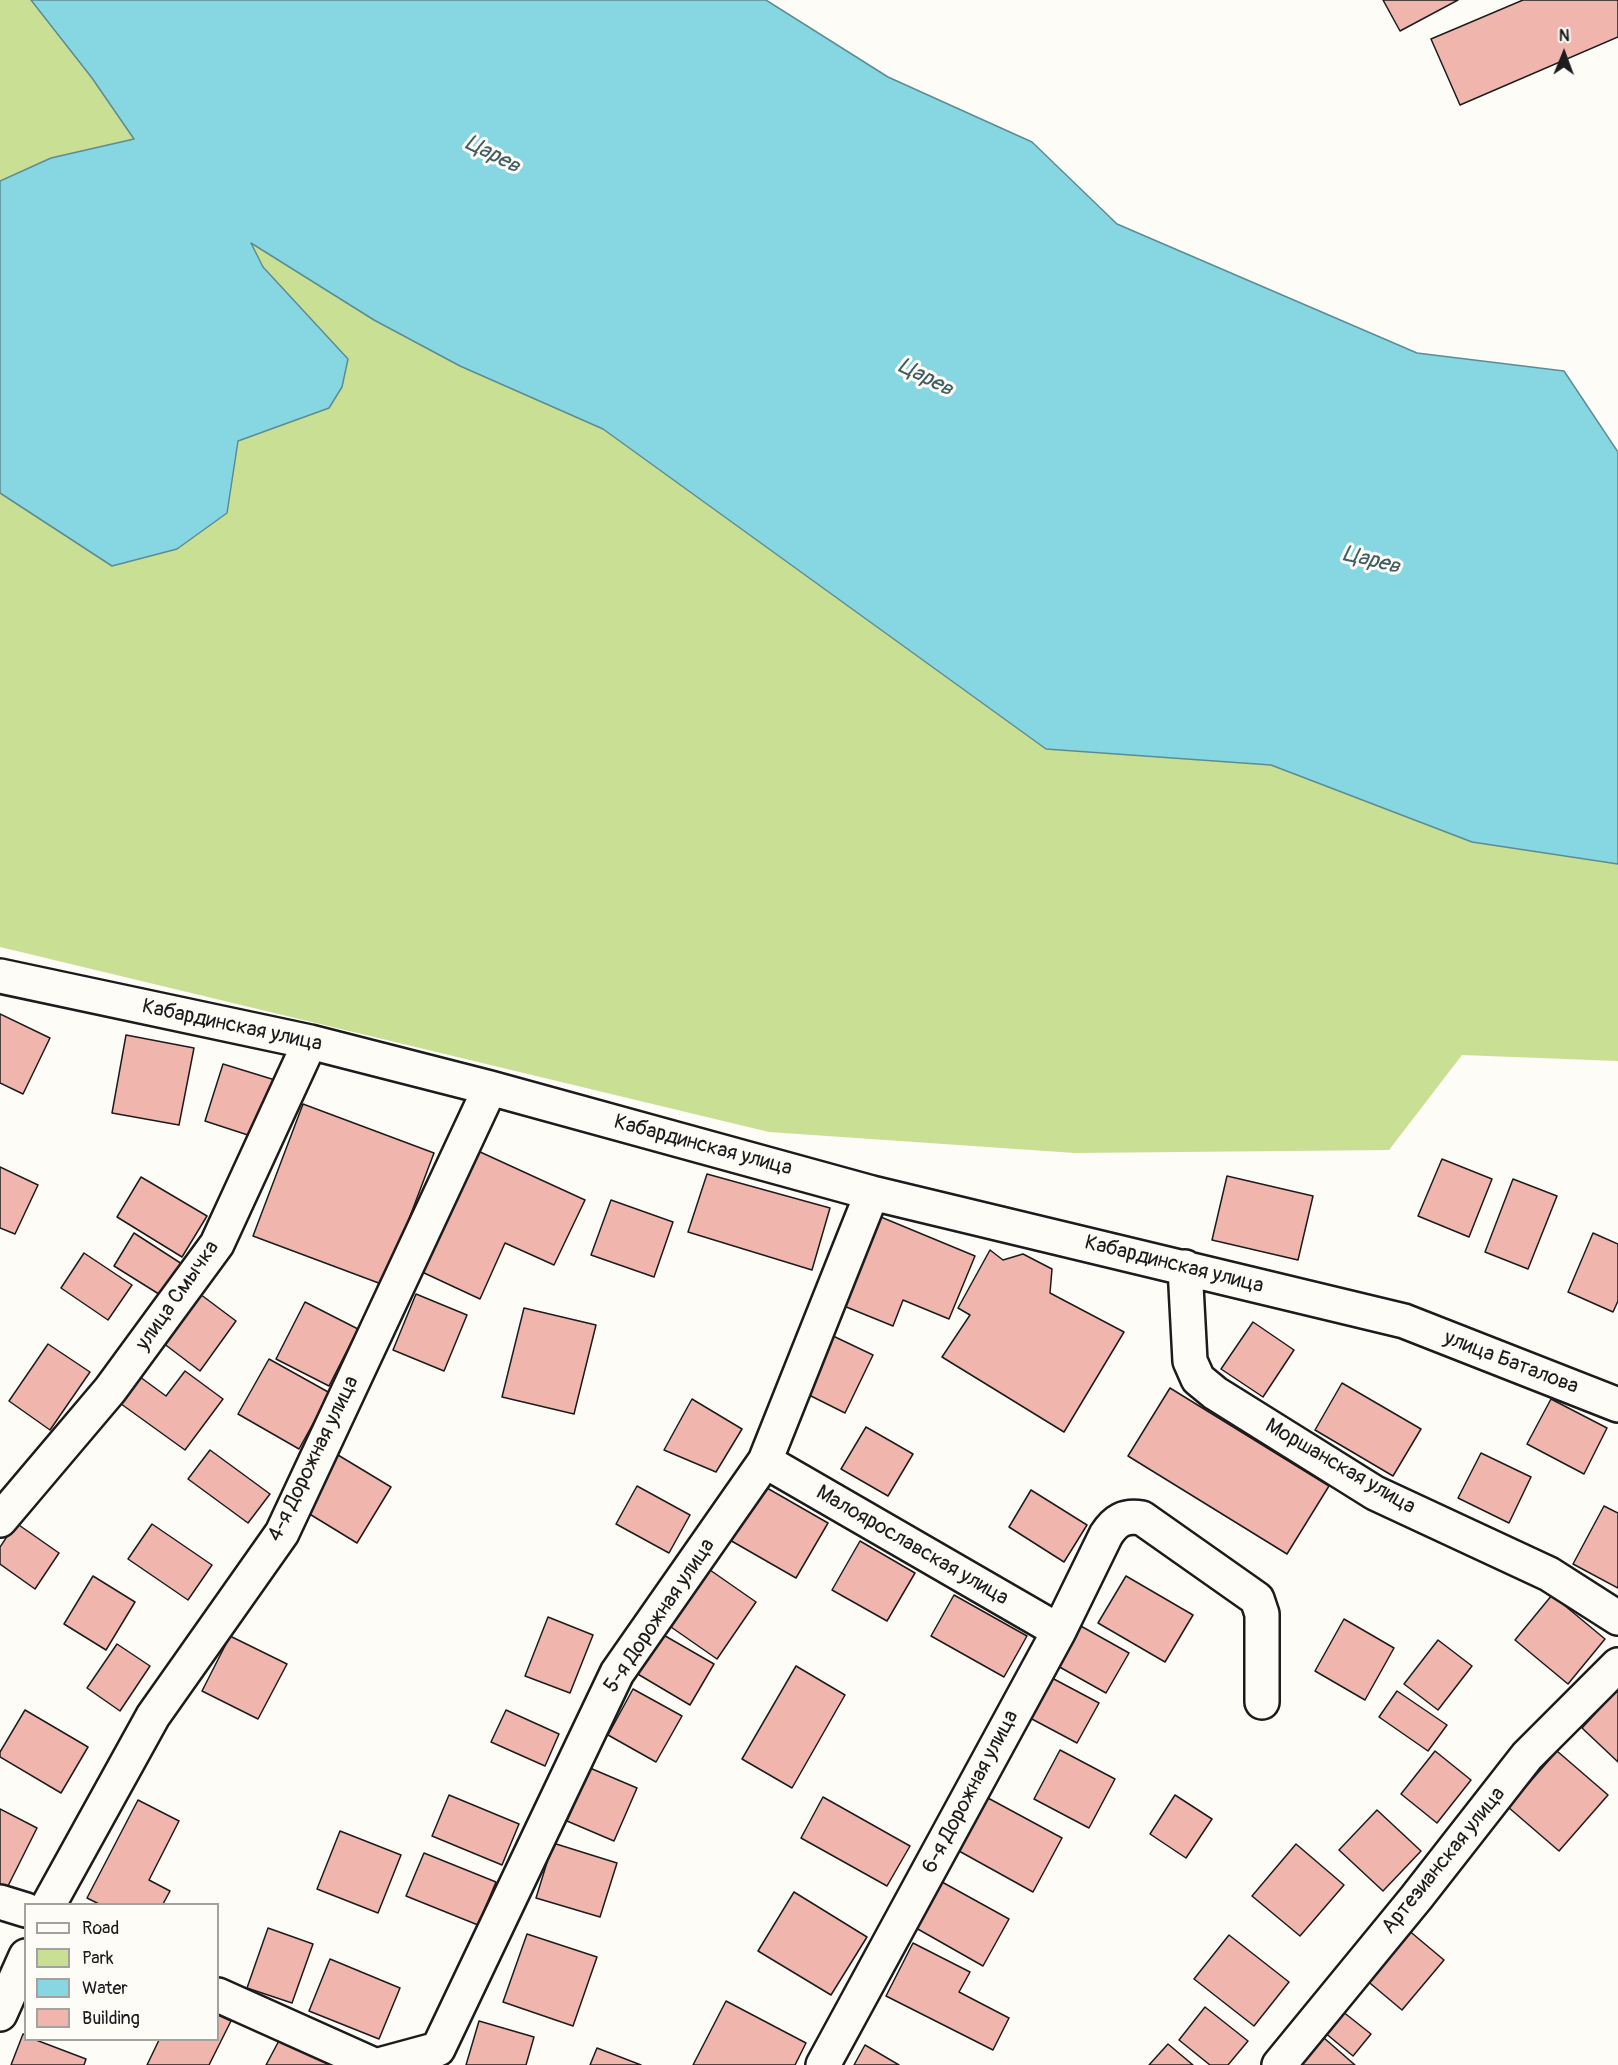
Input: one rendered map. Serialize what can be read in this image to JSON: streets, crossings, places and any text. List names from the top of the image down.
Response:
{
  "streets": {
    "street": [
      "Кабардинская улица",
      "улица Смычка",
      "улица Баталова",
      "4-я Дорожная улица",
      "Моршанская улица",
      "Малоярославская улица",
      "5-я Дорожная улица",
      "6-я Дорожная улица",
      "Артезианская улица"
    ]
  },
  "crossings": [
    ["Кабардинская улица", "улица Смычка"],
    ["Кабардинская улица", "улица Баталова"],
    ["Кабардинская улица", "4-я Дорожная улица"],
    ["Кабардинская улица", "Моршанская улица"],
    ["Кабардинская улица", "5-я Дорожная улица"],
    ["Малоярославская улица", "5-я Дорожная улица"],
    ["Малоярославская улица", "6-я Дорожная улица"]
  ],
  "water": ["Царев"],
  "legend": [
    "Road",
    "Park",
    "Water",
    "Building"
  ],
  "north": "top"
}
